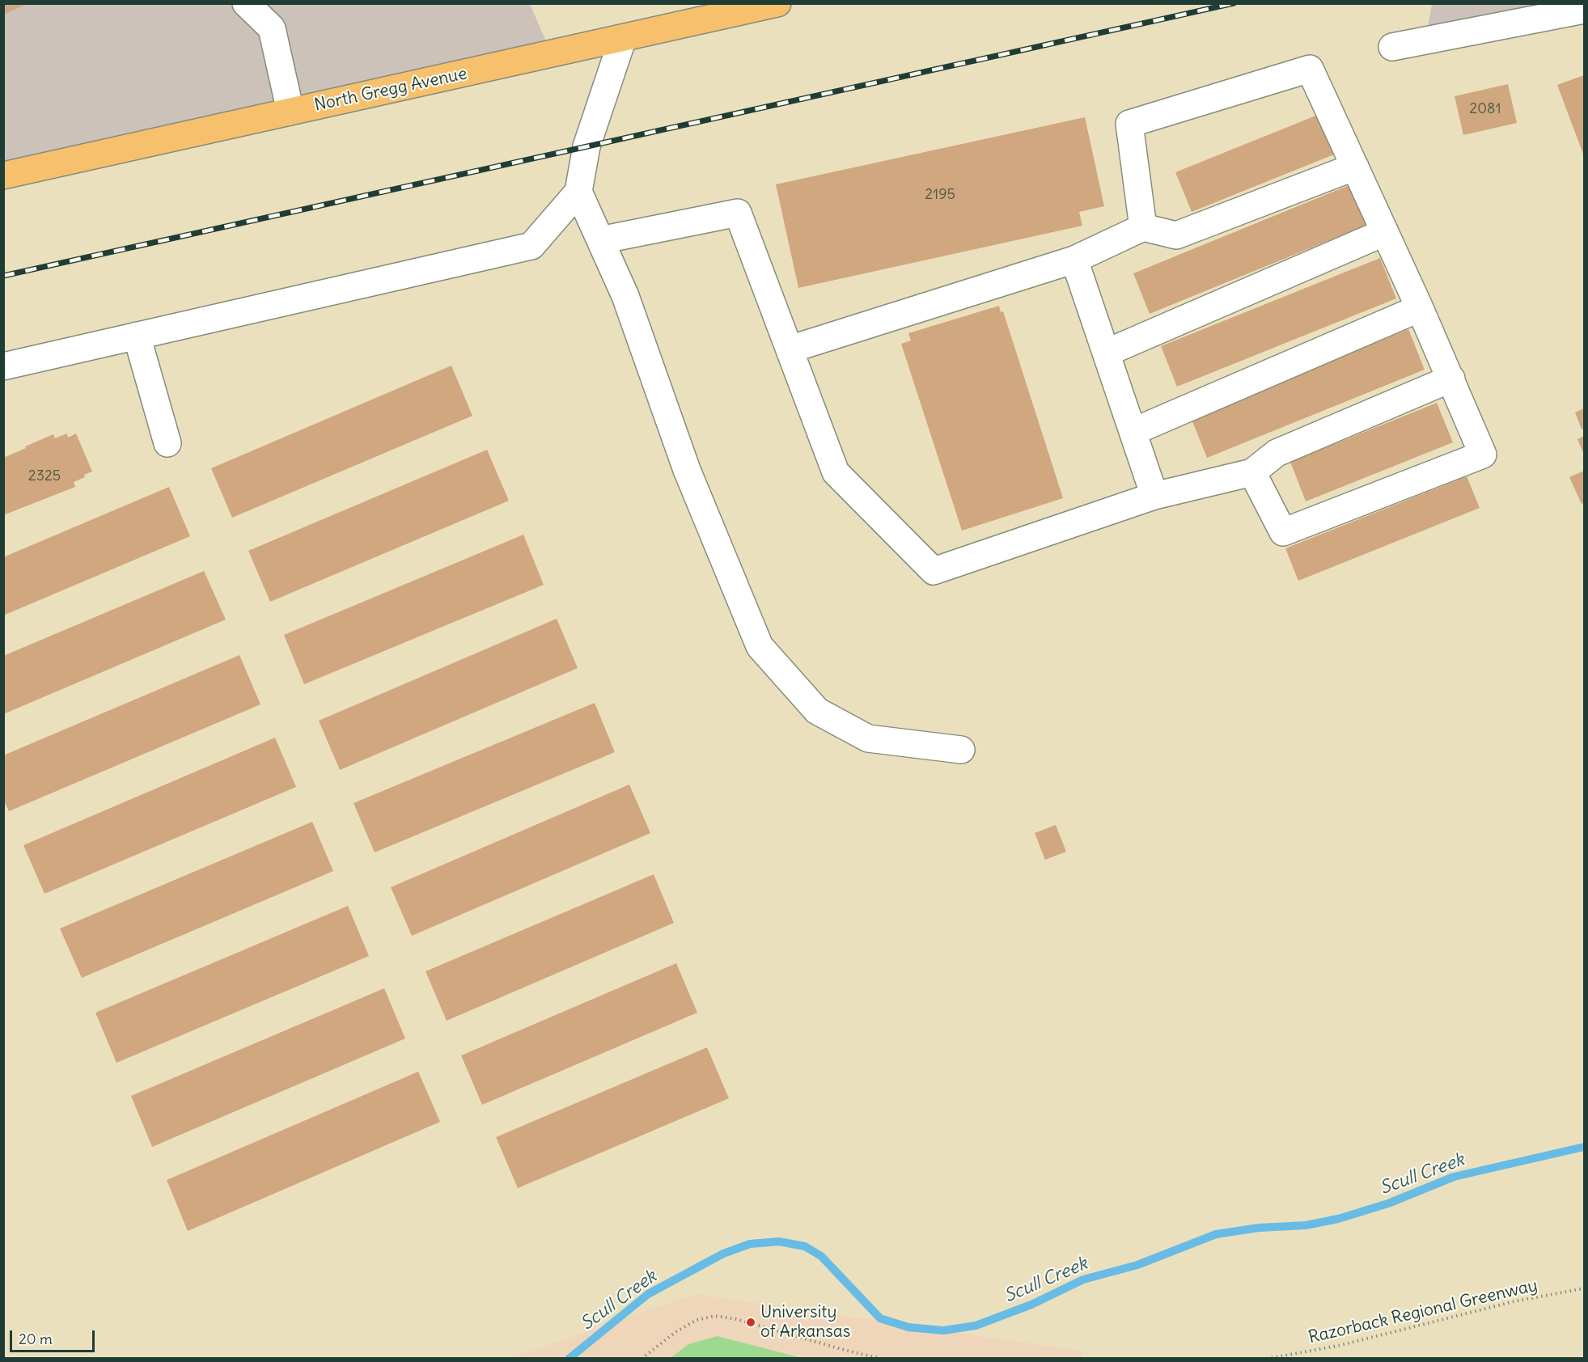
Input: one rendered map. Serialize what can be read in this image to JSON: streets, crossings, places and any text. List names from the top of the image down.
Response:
{
  "streets": {
    "main road": ["North Gregg Avenue"],
    "path": ["Razorback Regional Greenway"]
  },
  "water": ["Scull Creek"],
  "places": ["University of Arkansas"],
  "house_numbers": ["2081", "2195", "2325"],
  "scale_bar": "20 m"
}
